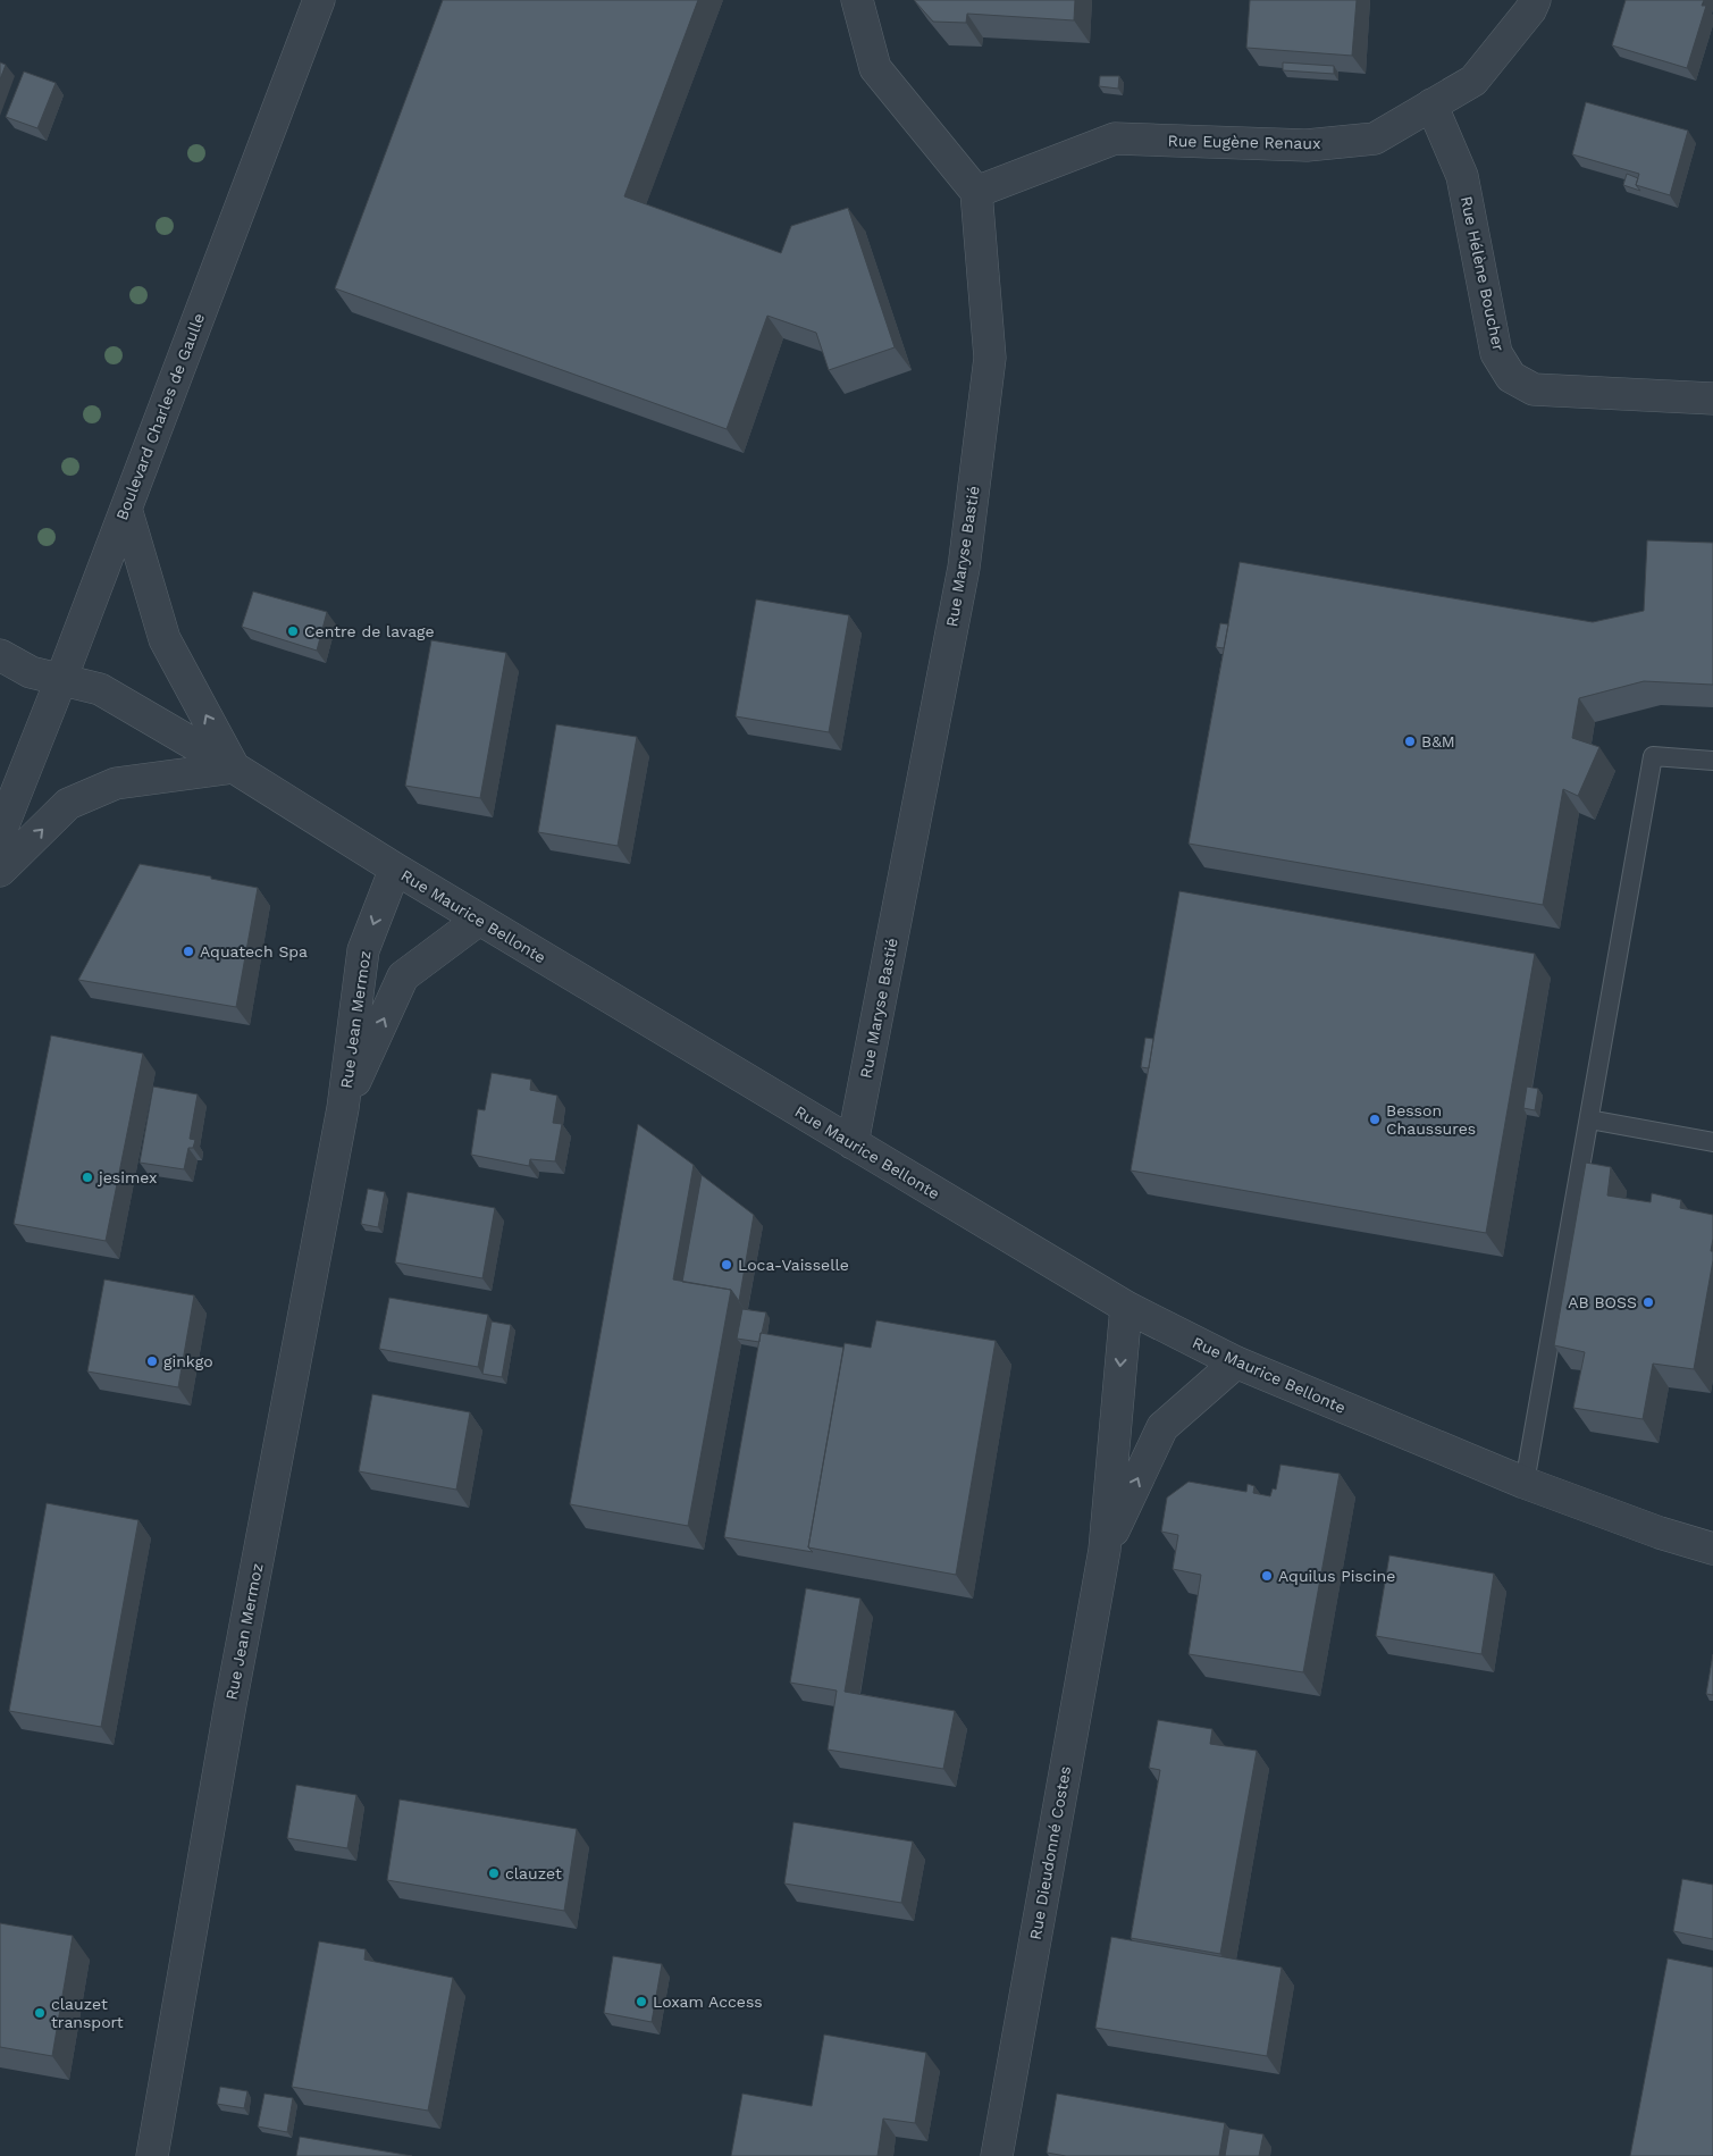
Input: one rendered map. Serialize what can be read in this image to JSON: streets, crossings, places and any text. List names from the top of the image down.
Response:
{
  "streets": {
    "street": [
      "Rue Eugène Renaux",
      "Rue Hélène Boucher",
      "Boulevard Charles de Gaulle",
      "Rue Maryse Bastié",
      "Rue Maurice Bellonte",
      "Rue Jean Mermoz",
      "Rue Dieudonné Costes"
    ]
  },
  "crossings": [
    ["Rue Eugène Renaux", "Rue Hélène Boucher"],
    ["Rue Eugène Renaux", "Rue Maryse Bastié"],
    ["Boulevard Charles de Gaulle", "Rue Maurice Bellonte"],
    ["Rue Maryse Bastié", "Rue Maurice Bellonte"],
    ["Rue Maurice Bellonte", "Rue Jean Mermoz"],
    ["Rue Maurice Bellonte", "Rue Dieudonné Costes"]
  ],
  "places": [
    "Centre de lavage",
    "B&M",
    "Aquatech Spa",
    "Besson Chaussures",
    "jesimex",
    "Loca-Vaisselle",
    "AB BOSS",
    "ginkgo",
    "Aquilus Piscine",
    "clauzet",
    "Loxam Access",
    "clauzet transport"
  ]
}
